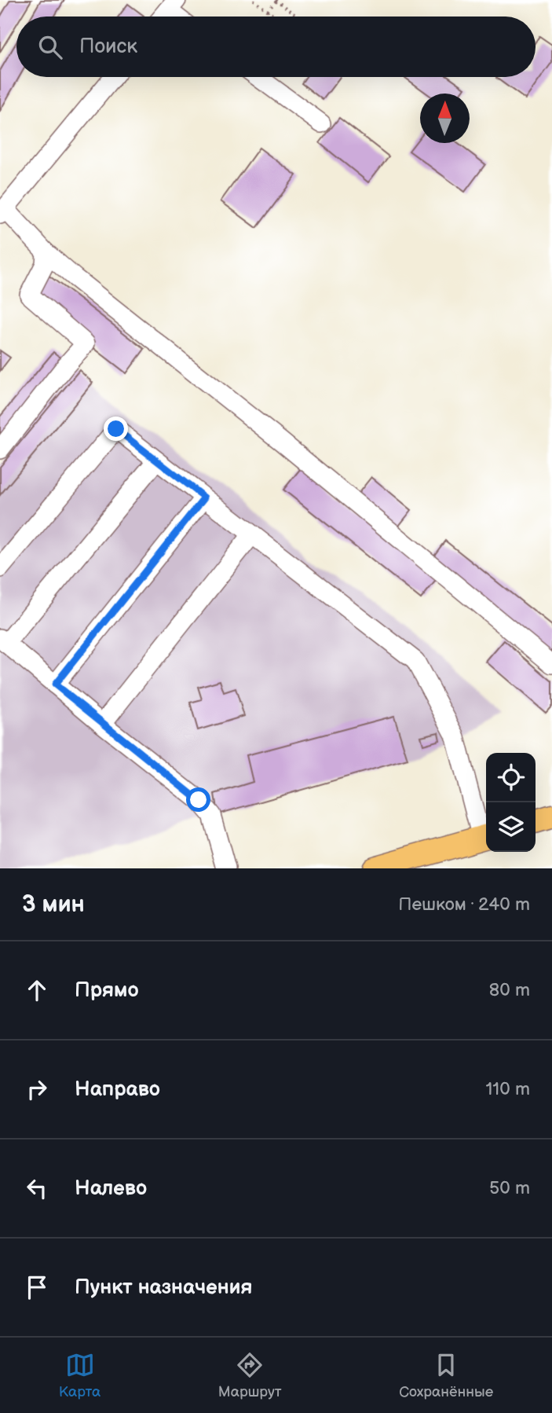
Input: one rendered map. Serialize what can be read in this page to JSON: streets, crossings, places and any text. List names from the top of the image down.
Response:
{
  "north": "top",
  "page": {
    "search": "Поиск",
    "heading": ["3 мин", "Пешком · 240 m"],
    "list": [
      ["Прямо", "80 m"],
      ["Направо", "110 m"],
      ["Налево", "50 m"],
      "Пункт назначения"
    ],
    "nav": ["Карта", "Маршрут", "Сохранённые"]
  }
}
